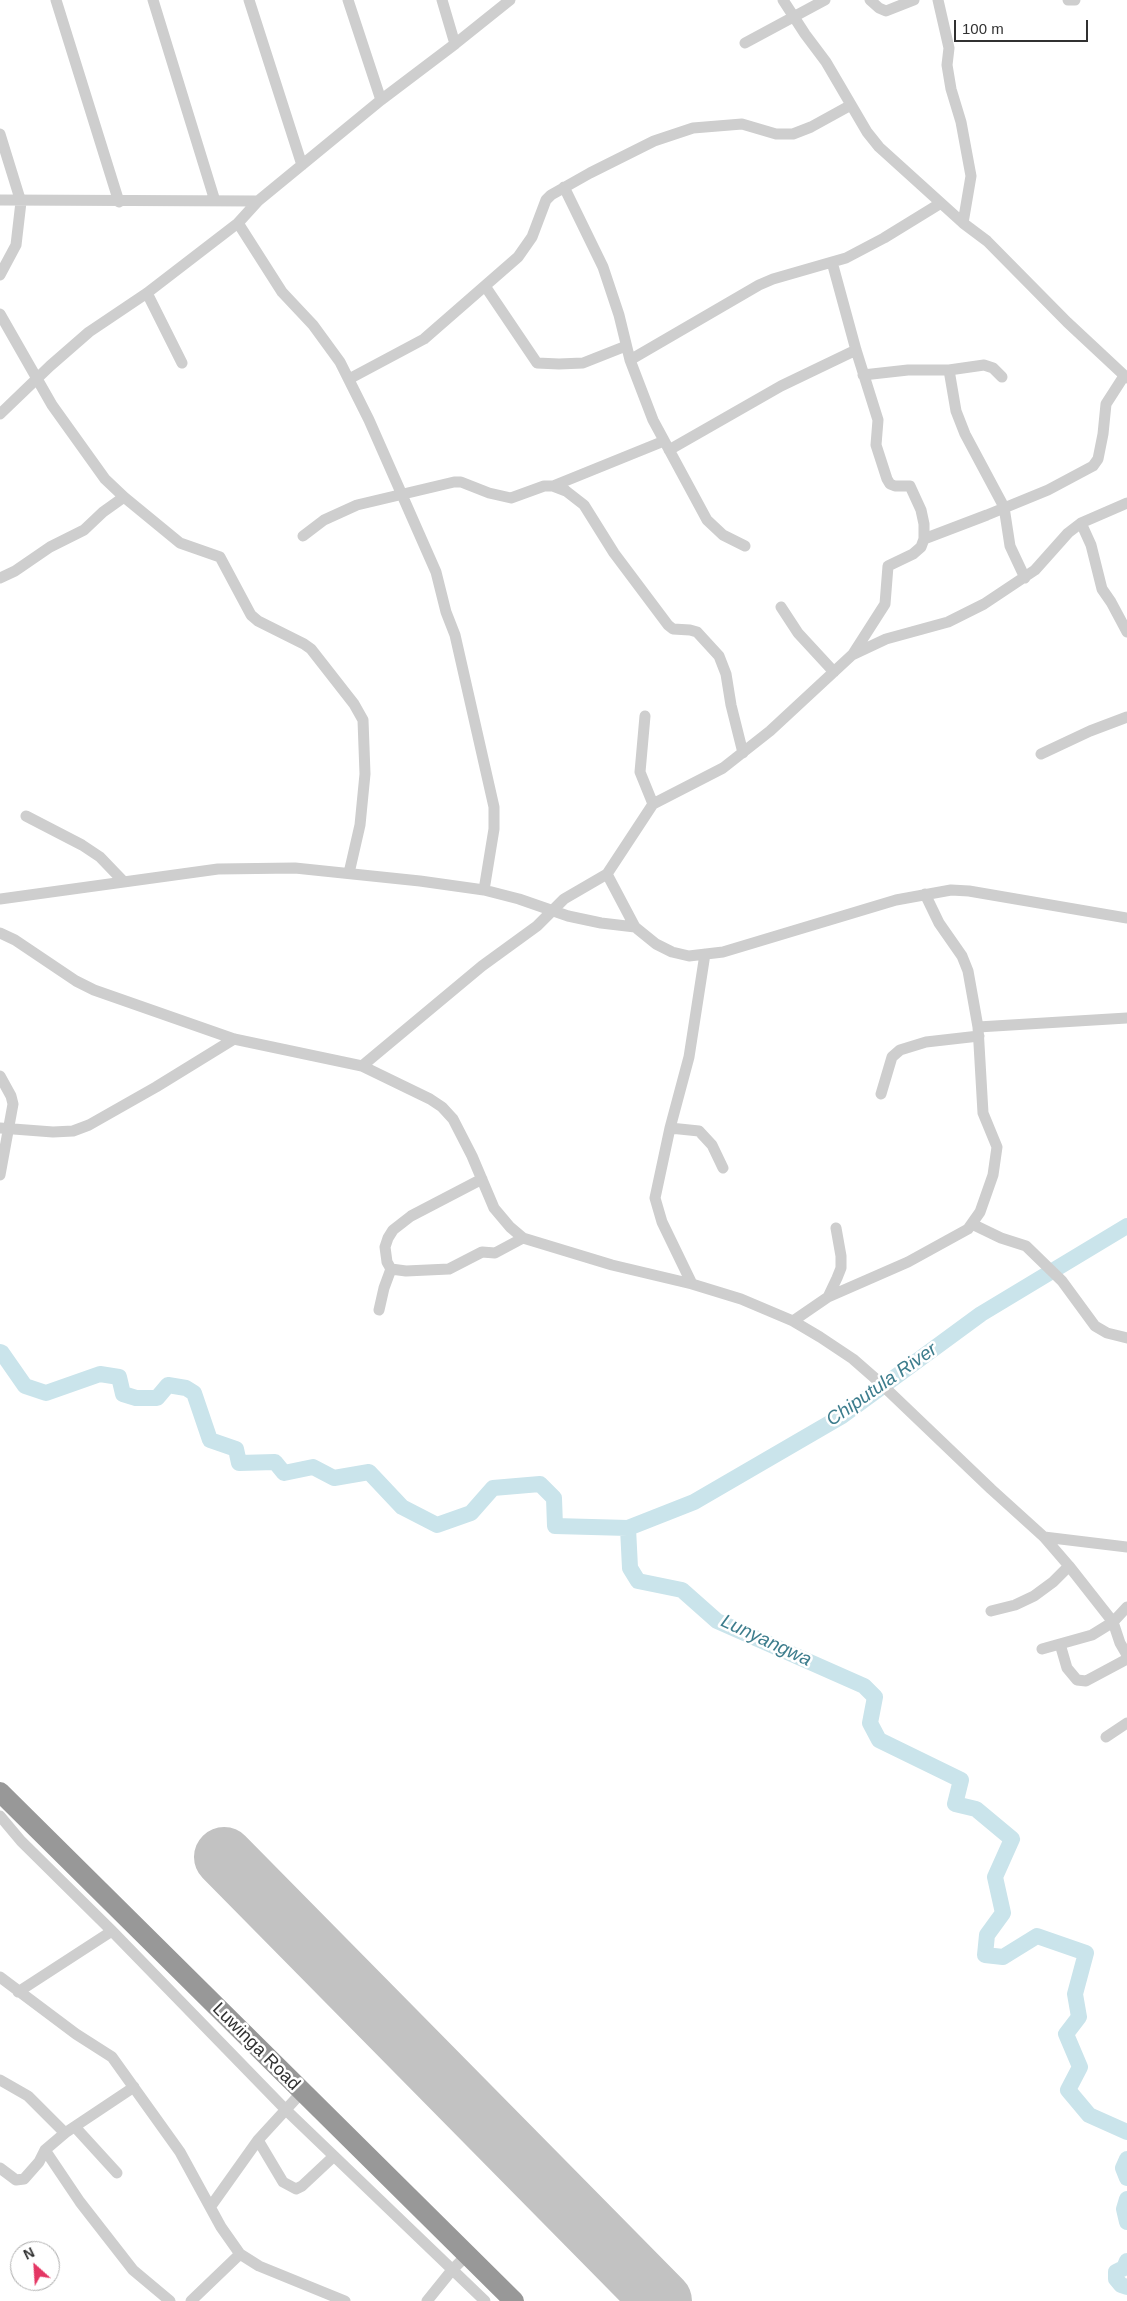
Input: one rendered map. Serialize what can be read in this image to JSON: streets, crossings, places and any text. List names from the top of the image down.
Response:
{
  "streets": {
    "highway": ["Luwinga Road"]
  },
  "water": ["Chiputula River", "Lunyangwa"],
  "scale_bar": "100 m",
  "north": "top left"
}
